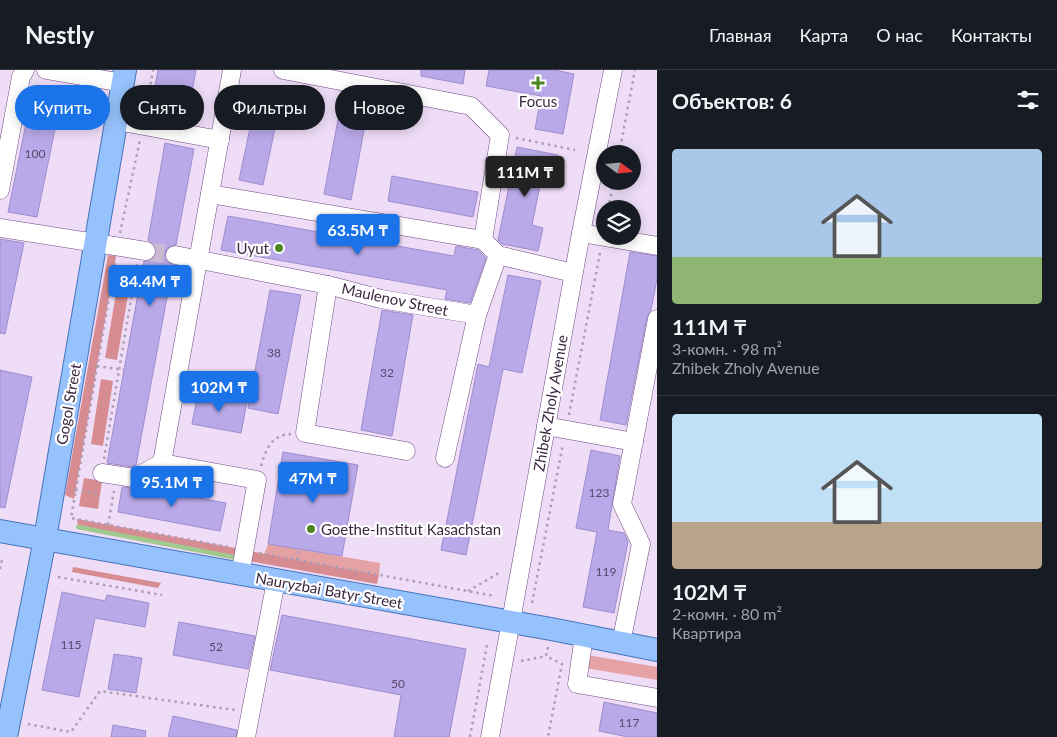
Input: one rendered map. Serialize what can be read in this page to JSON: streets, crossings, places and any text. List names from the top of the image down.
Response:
{
  "streets": {
    "main road": ["Gogol Street", "Nauryzbai Batyr Street"],
    "street": ["Maulenov Street", "Zhibek Zholy Avenue"]
  },
  "crossings": [
    ["Zhibek Zholy Avenue", "Nauryzbai Batyr Street"],
    ["Gogol Street", "Nauryzbai Batyr Street"]
  ],
  "places": {
    "health": ["Focus"],
    "other": ["Uyut", "Goethe-Institut Kasachstan"]
  },
  "house_numbers": [
    "100",
    "38",
    "32",
    "123",
    "119",
    "115",
    "52",
    "50",
    "117"
  ],
  "north": "right",
  "page": {
    "header": "Nestly",
    "nav": [
      "Главная",
      "Карта",
      "О нас",
      "Контакты"
    ],
    "heading": "Объектов: 6",
    "chip": [
      "Купить",
      "Снять",
      "Фильтры",
      "Новое"
    ],
    "list": [
      {
        "name": "111M ₸",
        "note": "3-комн. · 98 m² · Zhibek Zholy Avenue"
      },
      {
        "name": "102M ₸",
        "note": "2-комн. · 80 m² · Квартира"
      }
    ],
    "price": [
      "111M ₸",
      "63.5M ₸",
      "84.4M ₸",
      "102M ₸",
      "47M ₸",
      "95.1M ₸"
    ]
  }
}
